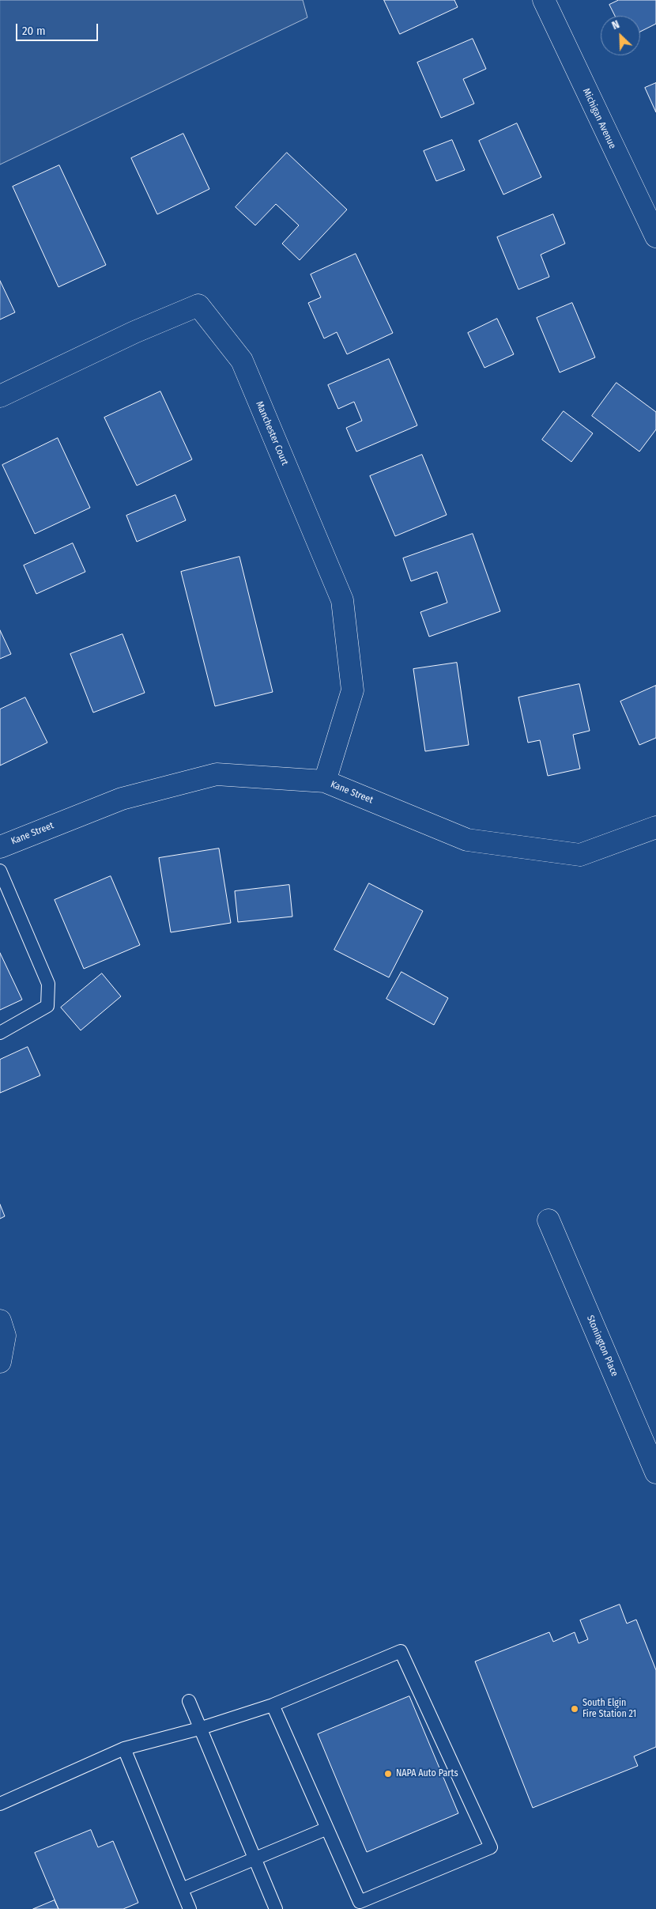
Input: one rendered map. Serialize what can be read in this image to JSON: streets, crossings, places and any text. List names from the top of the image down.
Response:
{
  "streets": {
    "street": [
      "Michigan Avenue",
      "Manchester Court",
      "Kane Street",
      "Stonington Place"
    ]
  },
  "crossings": [
    ["Manchester Court", "Kane Street"]
  ],
  "places": ["South Elgin Fire Station 21", "NAPA Auto Parts"],
  "scale_bar": "20 m",
  "north": "top left"
}
